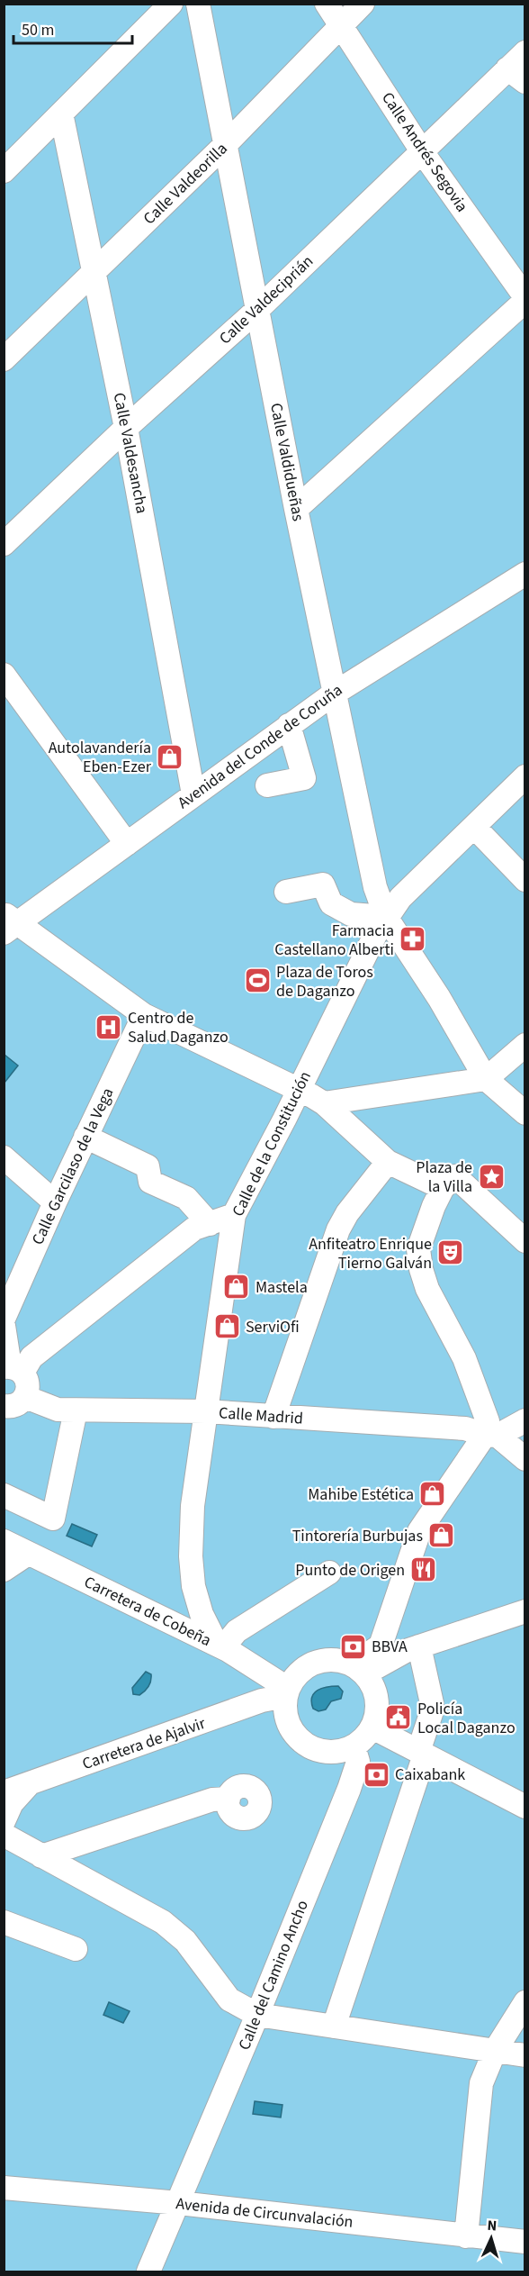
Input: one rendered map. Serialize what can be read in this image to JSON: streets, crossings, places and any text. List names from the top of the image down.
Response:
{
  "streets": {
    "street": [
      "Calle Andrés Segovia",
      "Calle Valdeorilla",
      "Calle Valdeciprián",
      "Calle Valdesancha",
      "Calle Valdidueñas",
      "Avenida del Conde de Coruña",
      "Calle de la Constitución",
      "Calle Garcilaso de la Vega",
      "Calle Madrid",
      "Carretera de Cobeña",
      "Carretera de Ajalvir",
      "Calle del Camino Ancho",
      "Avenida de Circunvalación"
    ]
  },
  "crossings": [
    ["Calle Andrés Segovia", "Calle Valdeorilla"],
    ["Calle Andrés Segovia", "Calle Valdeciprián"],
    ["Calle Valdeorilla", "Calle Valdesancha"],
    ["Calle Valdeorilla", "Calle Valdidueñas"],
    ["Calle Valdeciprián", "Calle Valdesancha"],
    ["Calle Valdeciprián", "Calle Valdidueñas"],
    ["Calle Valdesancha", "Avenida del Conde de Coruña"],
    ["Calle Valdidueñas", "Avenida del Conde de Coruña"],
    ["Calle Valdidueñas", "Calle de la Constitución"],
    ["Calle de la Constitución", "Calle Madrid"],
    ["Calle de la Constitución", "Carretera de Cobeña"],
    ["Carretera de Cobeña", "Carretera de Ajalvir"],
    ["Carretera de Cobeña", "Calle del Camino Ancho"],
    ["Carretera de Ajalvir", "Calle del Camino Ancho"],
    ["Calle del Camino Ancho", "Avenida de Circunvalación"]
  ],
  "places": {
    "shop": [
      "Autolavandería Eben-Ezer",
      "Mastela",
      "ServiOfi",
      "Mahibe Estética",
      "Tintorería Burbujas"
    ],
    "pharmacy": ["Farmacia Castellano Alberti"],
    "sports": ["Plaza de Toros de Daganzo"],
    "hospital": ["Centro de Salud Daganzo"],
    "place": ["Plaza de la Villa"],
    "theatre": ["Anfiteatro Enrique Tierno Galván"],
    "restaurant": ["Punto de Origen"],
    "bank": ["BBVA", "Caixabank"],
    "public building": ["Policía Local Daganzo"]
  },
  "scale_bar": "50 m",
  "north": "top"
}
